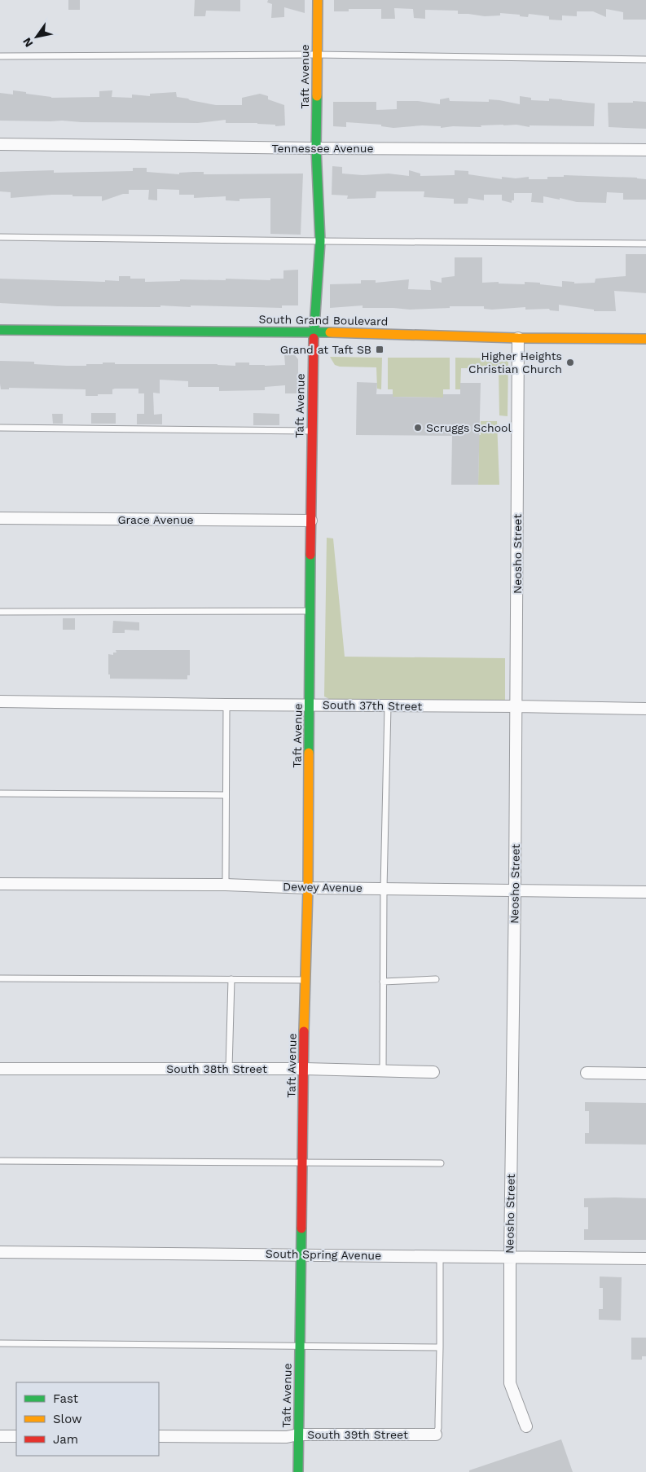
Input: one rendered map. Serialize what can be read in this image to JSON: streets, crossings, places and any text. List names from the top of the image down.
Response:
{
  "streets": {
    "street": [
      "Taft Avenue",
      "Tennessee Avenue",
      "South Grand Boulevard",
      "Grace Avenue",
      "Neosho Street",
      "South 37th Street",
      "Dewey Avenue",
      "South 38th Street",
      "South Spring Avenue",
      "South 39th Street"
    ]
  },
  "crossings": [
    ["Taft Avenue", "Tennessee Avenue"],
    ["Taft Avenue", "South Grand Boulevard"],
    ["Taft Avenue", "Grace Avenue"],
    ["Taft Avenue", "South 37th Street"],
    ["Taft Avenue", "Dewey Avenue"],
    ["Taft Avenue", "South 38th Street"],
    ["Taft Avenue", "South Spring Avenue"],
    ["Taft Avenue", "South 39th Street"],
    ["South Grand Boulevard", "Neosho Street"],
    ["Neosho Street", "South 37th Street"],
    ["Neosho Street", "Dewey Avenue"],
    ["Neosho Street", "South Spring Avenue"]
  ],
  "places": {
    "transit": ["Grand at Taft SB"],
    "other": ["Higher Heights Christian Church", "Scruggs School"]
  },
  "legend": ["Fast", "Slow", "Jam"],
  "north": "bottom left"
}
